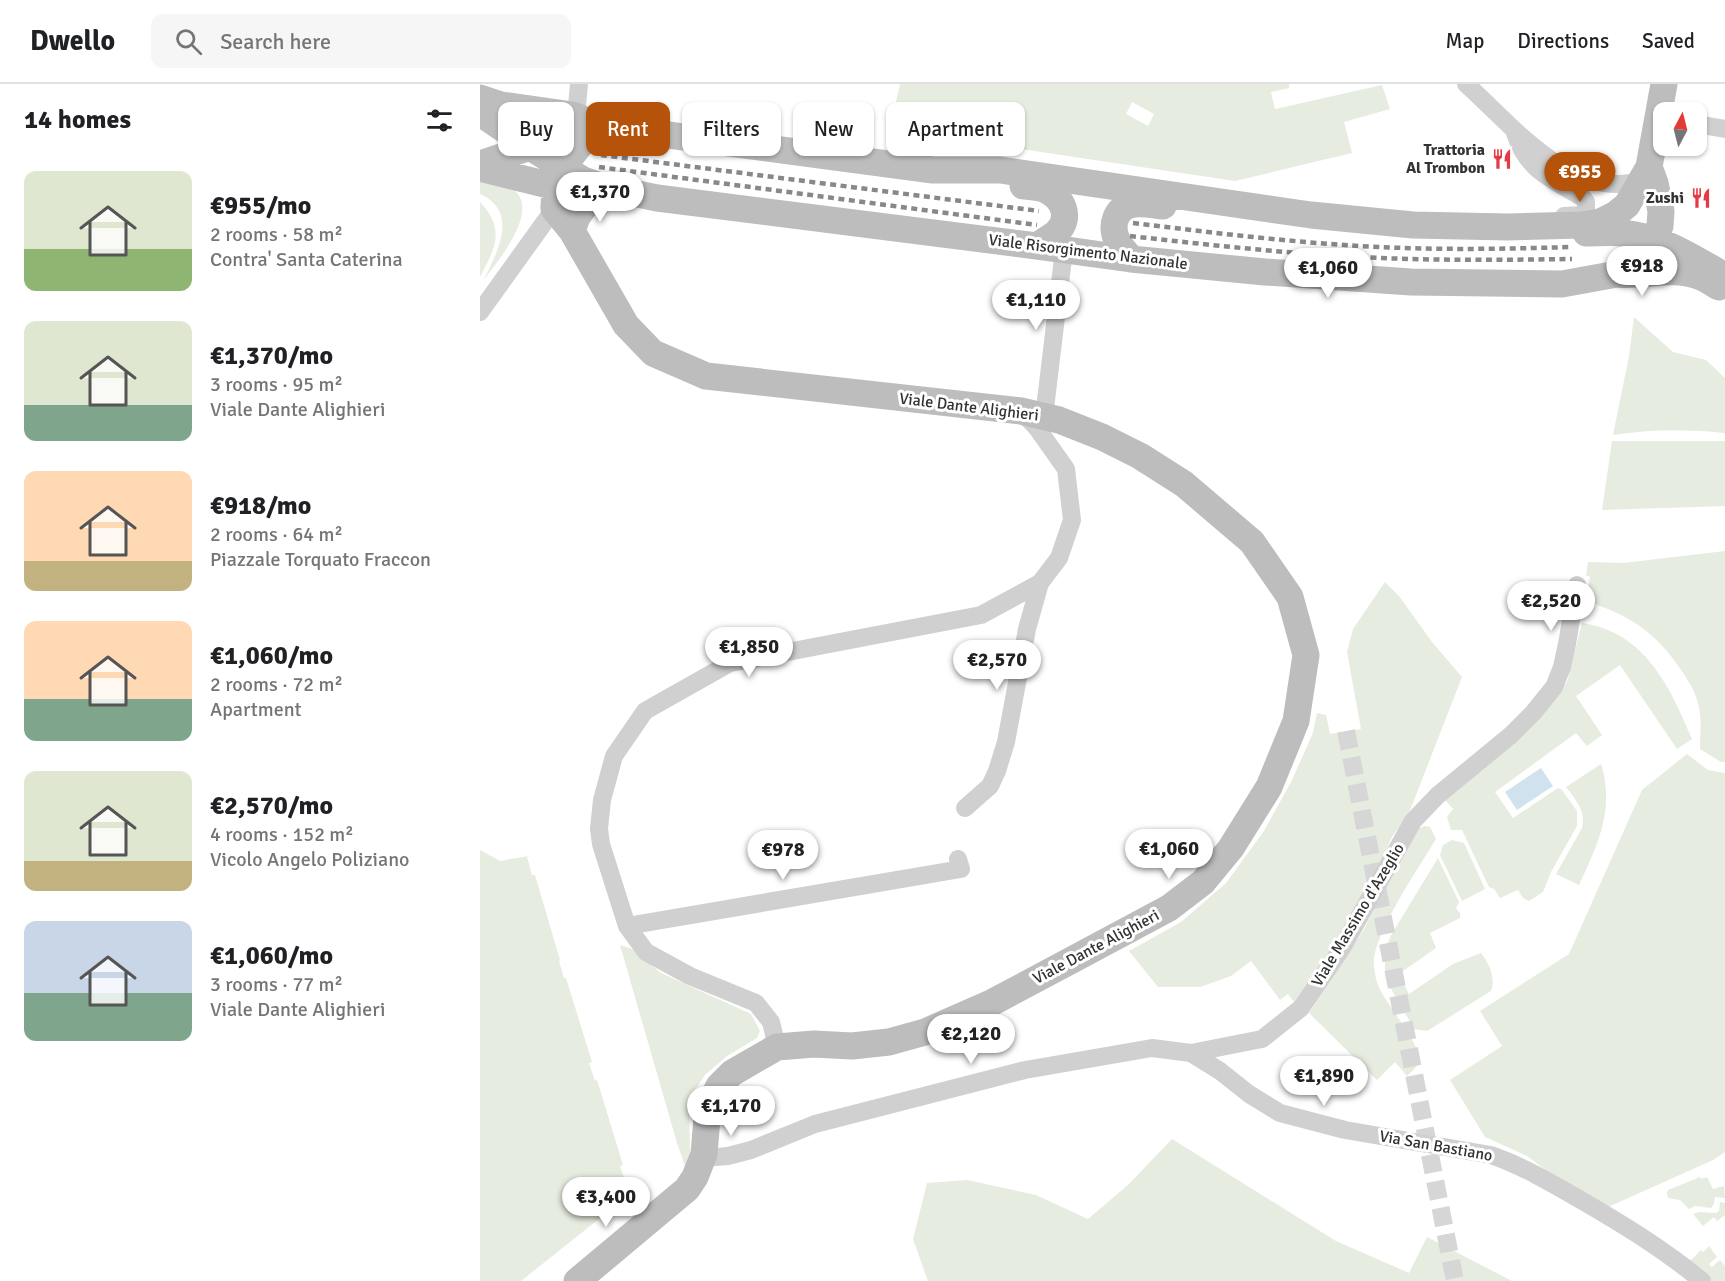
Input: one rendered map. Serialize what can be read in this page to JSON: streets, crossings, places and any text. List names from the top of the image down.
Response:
{
  "streets": {
    "main road": ["Viale Risorgimento Nazionale", "Viale Dante Alighieri"],
    "street": ["Viale Massimo d'Azeglio", "Via San Bastiano"]
  },
  "crossings": [
    ["Viale Risorgimento Nazionale", "Viale Dante Alighieri"],
    ["Viale Dante Alighieri", "Viale Massimo d'Azeglio"],
    ["Viale Massimo d'Azeglio", "Via San Bastiano"]
  ],
  "places": {
    "restaurant": ["Trattoria Al Trombon", "Zushi"]
  },
  "north": "top",
  "page": {
    "header": "Dwello",
    "search": "Search here",
    "nav": ["Map", "Directions", "Saved"],
    "heading": "14 homes",
    "chip": [
      "Buy",
      "Rent",
      "Filters",
      "New",
      "Apartment"
    ],
    "price": [
      "€955",
      "€1,370",
      "€918",
      "€1,060",
      "€1,110",
      "€2,520",
      "€1,850",
      "€2,570",
      "€1,060",
      "€978",
      "€2,120",
      "€1,890",
      "€1,170",
      "€3,400"
    ],
    "list": [
      {
        "name": "€955/mo",
        "note": "2 rooms · 58 m² · Contra' Santa Caterina"
      },
      {
        "name": "€1,370/mo",
        "note": "3 rooms · 95 m² · Viale Dante Alighieri"
      },
      {
        "name": "€918/mo",
        "note": "2 rooms · 64 m² · Piazzale Torquato Fraccon"
      },
      {
        "name": "€1,060/mo",
        "note": "2 rooms · 72 m² · Apartment"
      },
      {
        "name": "€2,570/mo",
        "note": "4 rooms · 152 m² · Vicolo Angelo Poliziano"
      },
      {
        "name": "€1,060/mo",
        "note": "3 rooms · 77 m² · Viale Dante Alighieri"
      }
    ]
  }
}
